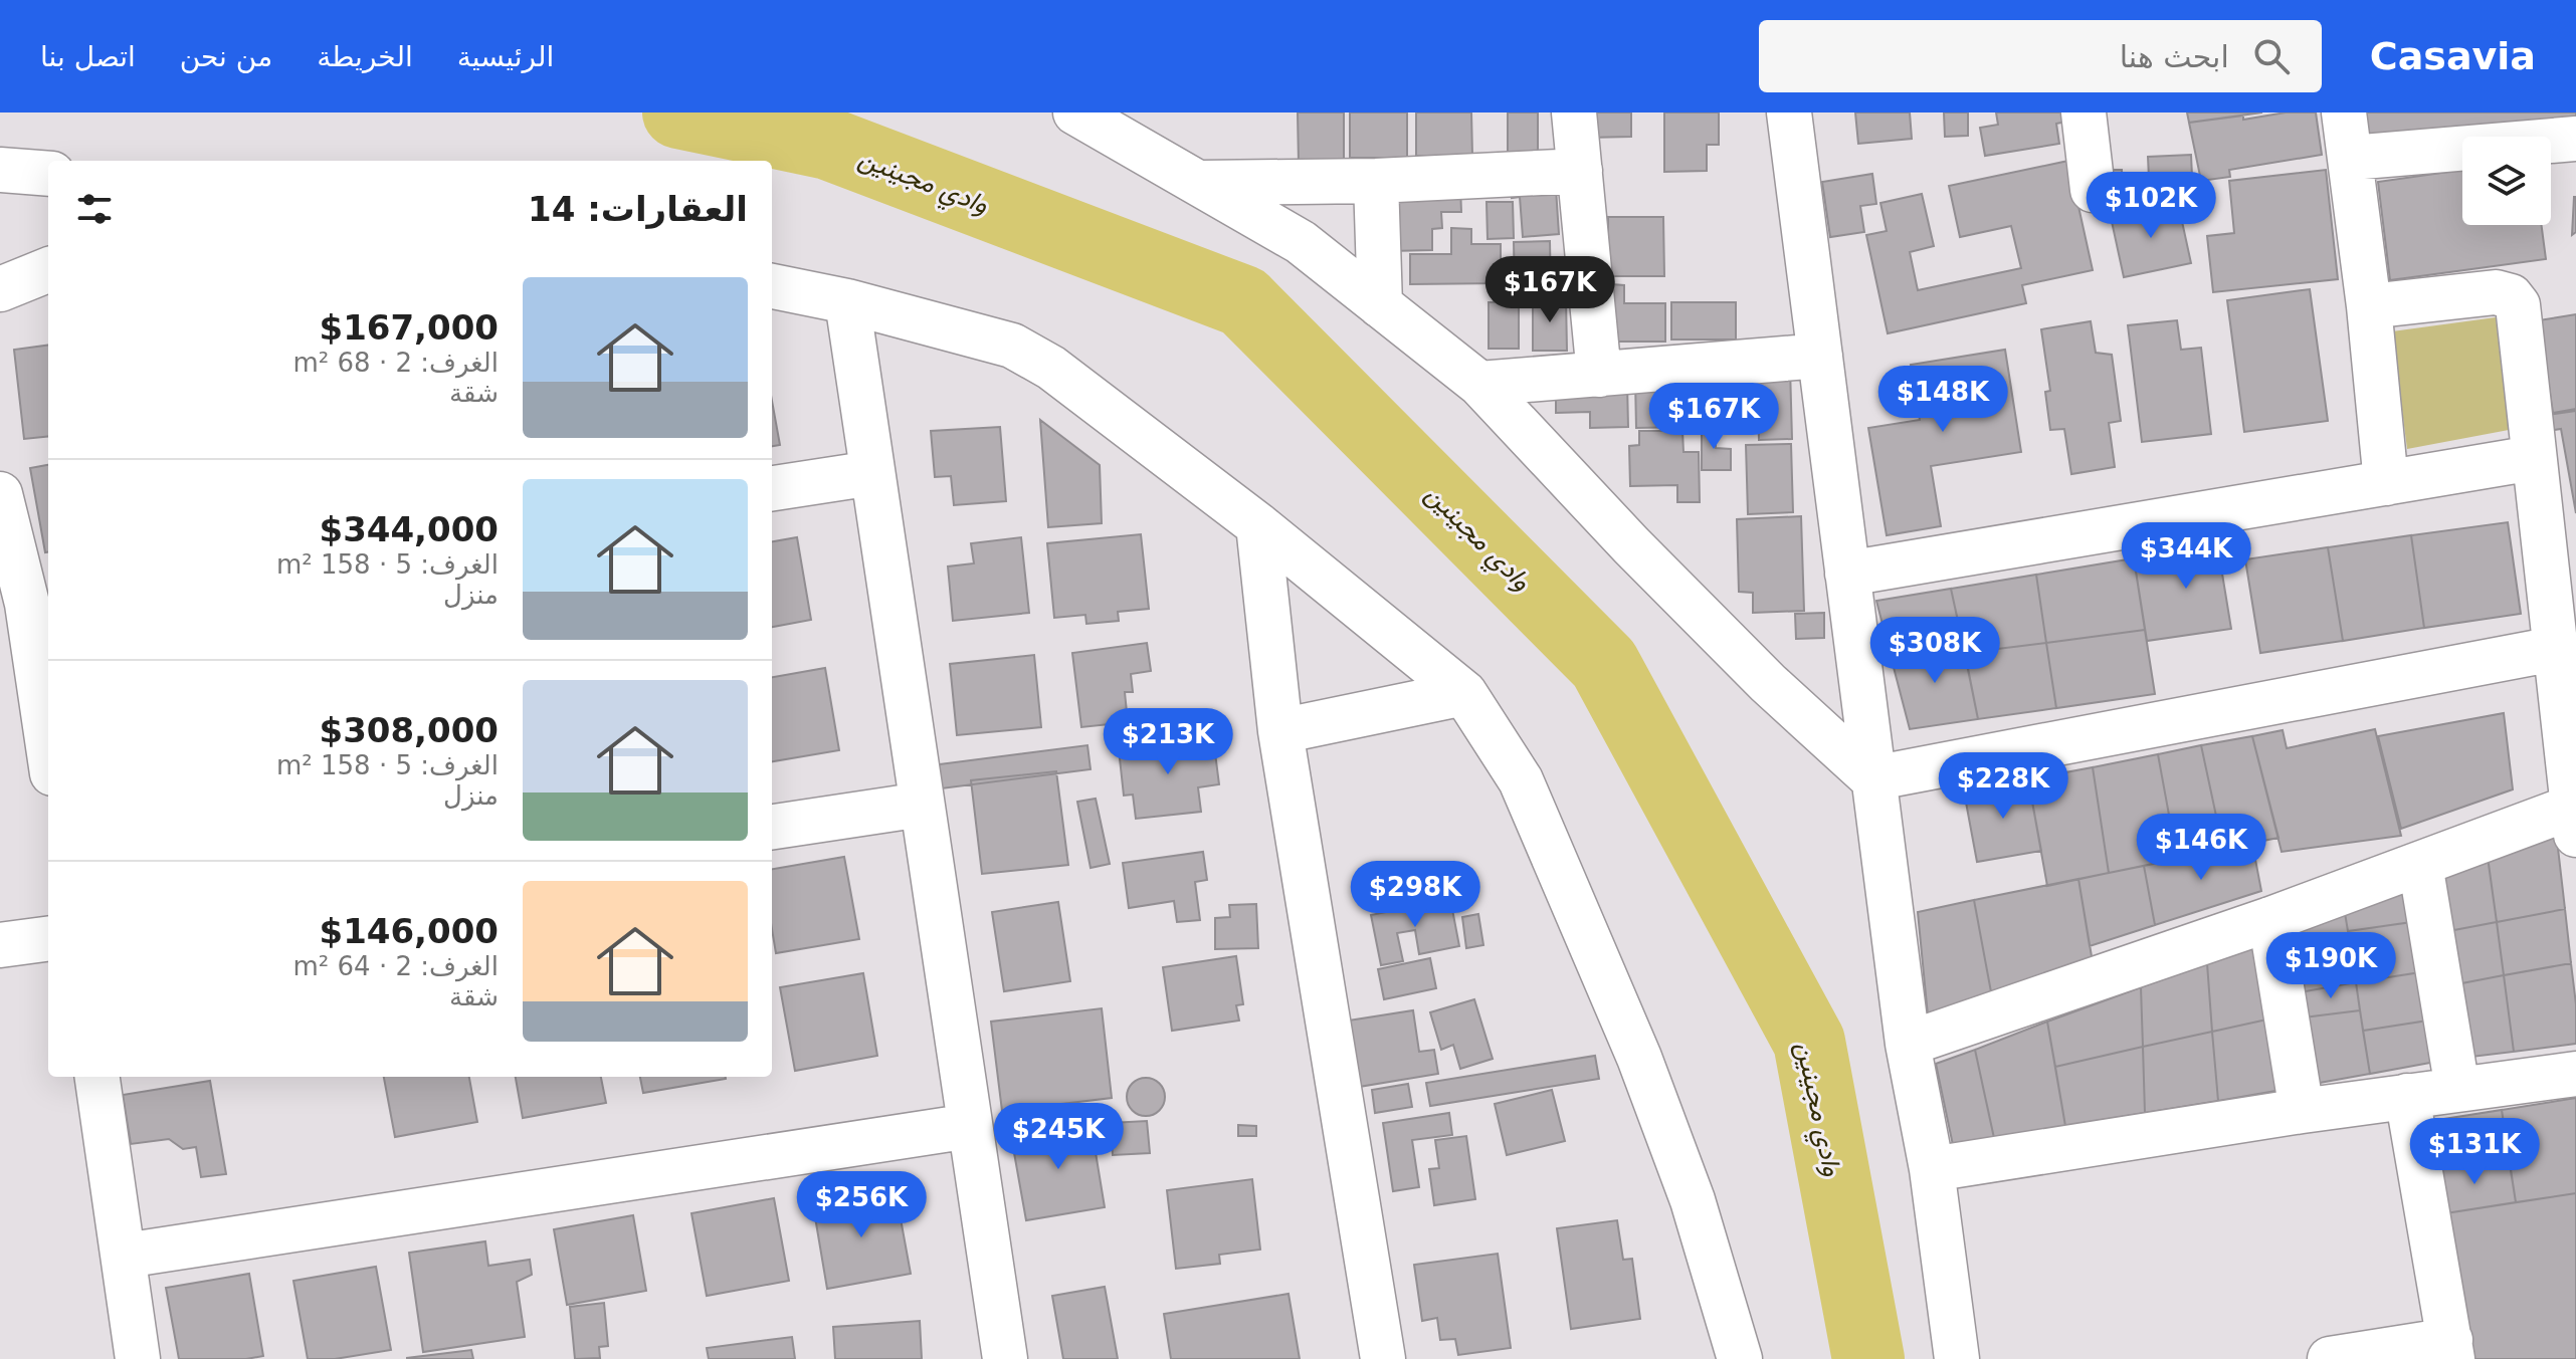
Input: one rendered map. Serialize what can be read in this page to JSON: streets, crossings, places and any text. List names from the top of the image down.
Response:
{
  "water": ["وادي مجينين"],
  "page": {
    "header": "Casavia",
    "search": "ابحث هنا",
    "nav": [
      "الرئيسية",
      "الخريطة",
      "من نحن",
      "اتصل بنا"
    ],
    "heading": "العقارات: 14",
    "price": [
      "$102K",
      "$167K",
      "$148K",
      "$167K",
      "$344K",
      "$308K",
      "$213K",
      "$228K",
      "$146K",
      "$298K",
      "$190K",
      "$245K",
      "$131K",
      "$256K"
    ],
    "list": [
      {
        "name": "$167,000",
        "note": "الغرف: 2 · 68 m² · شقة"
      },
      {
        "name": "$344,000",
        "note": "الغرف: 5 · 158 m² · منزل"
      },
      {
        "name": "$308,000",
        "note": "الغرف: 5 · 158 m² · منزل"
      },
      {
        "name": "$146,000",
        "note": "الغرف: 2 · 64 m² · شقة"
      }
    ]
  }
}
